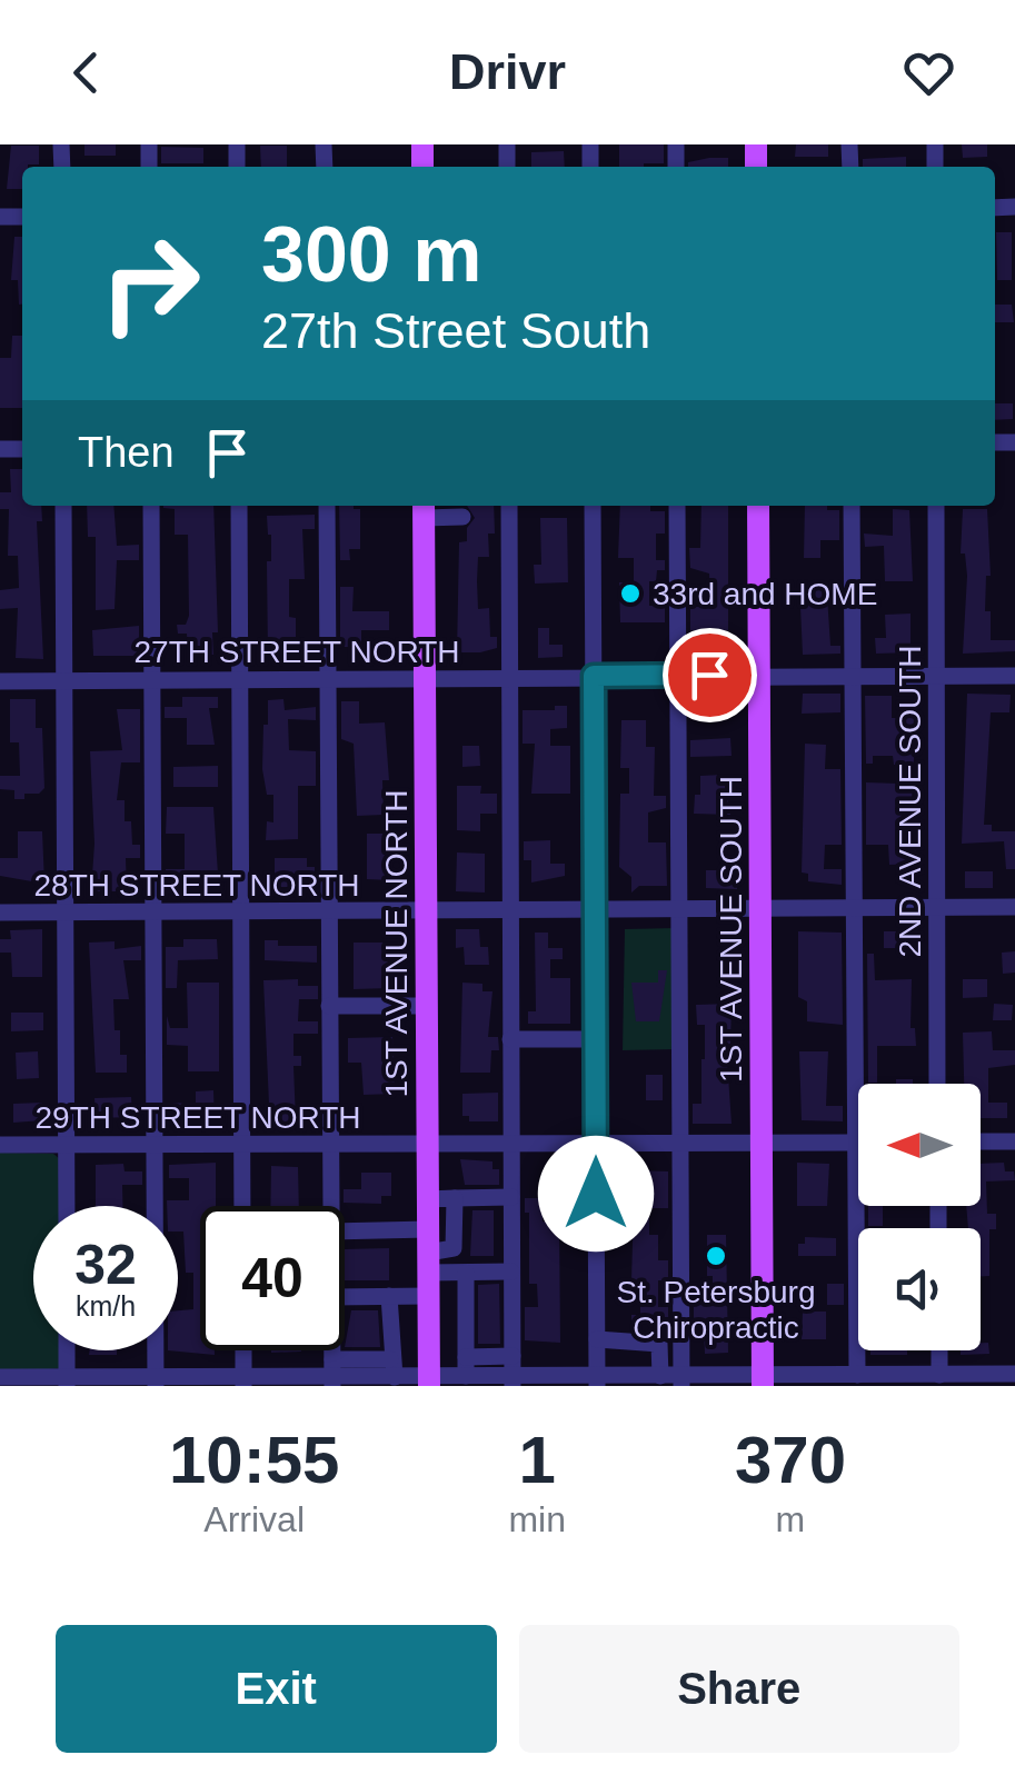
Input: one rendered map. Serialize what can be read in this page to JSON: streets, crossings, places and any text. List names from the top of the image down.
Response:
{
  "streets": {
    "main road": ["1ST AVENUE SOUTH", "1ST AVENUE NORTH"],
    "street": [
      "27TH STREET NORTH",
      "2ND AVENUE SOUTH",
      "28TH STREET NORTH",
      "29TH STREET NORTH"
    ]
  },
  "crossings": [
    ["27TH STREET NORTH", "2ND AVENUE SOUTH"],
    ["27TH STREET NORTH", "1ST AVENUE SOUTH"],
    ["27TH STREET NORTH", "1ST AVENUE NORTH"],
    ["2ND AVENUE SOUTH", "28TH STREET NORTH"],
    ["28TH STREET NORTH", "1ST AVENUE SOUTH"],
    ["28TH STREET NORTH", "1ST AVENUE NORTH"],
    ["1ST AVENUE SOUTH", "29TH STREET NORTH"],
    ["1ST AVENUE NORTH", "29TH STREET NORTH"]
  ],
  "places": ["33rd and HOME", "St. Petersburg Chiropractic"],
  "north": "left",
  "page": {
    "header": "Drivr",
    "turn": ["300 m", "27th Street South"],
    "then": "Then",
    "speed": "32 km/h",
    "limit": "40",
    "eta": [
      "10:55",
      "Arrival",
      "1",
      "min",
      "370",
      "m"
    ],
    "buttons": ["Exit", "Share"]
  }
}
